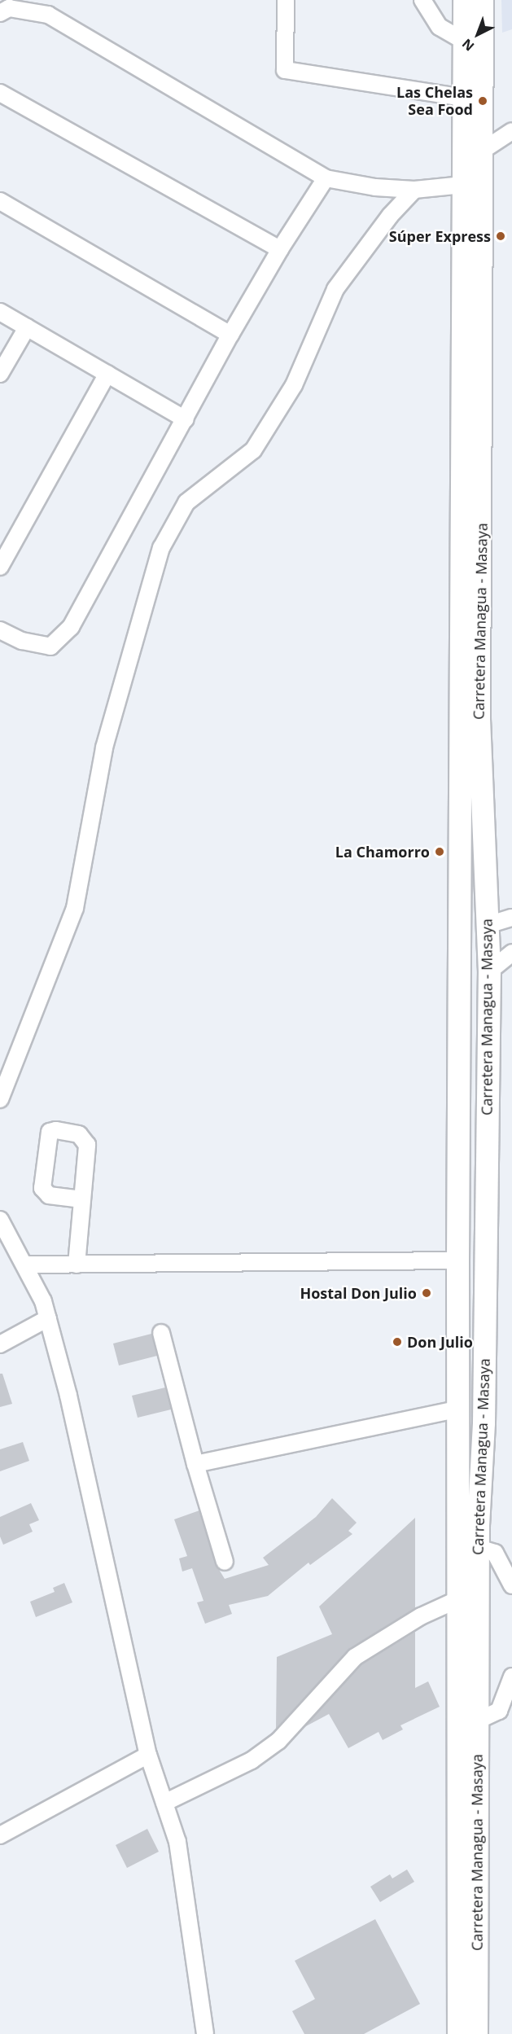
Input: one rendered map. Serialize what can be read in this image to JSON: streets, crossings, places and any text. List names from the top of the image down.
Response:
{
  "streets": {
    "highway": ["Carretera Managua - Masaya"]
  },
  "places": [
    "Las Chelas Sea Food",
    "Súper Express",
    "La Chamorro",
    "Hostal Don Julio",
    "Don Julio"
  ],
  "north": "bottom left"
}
